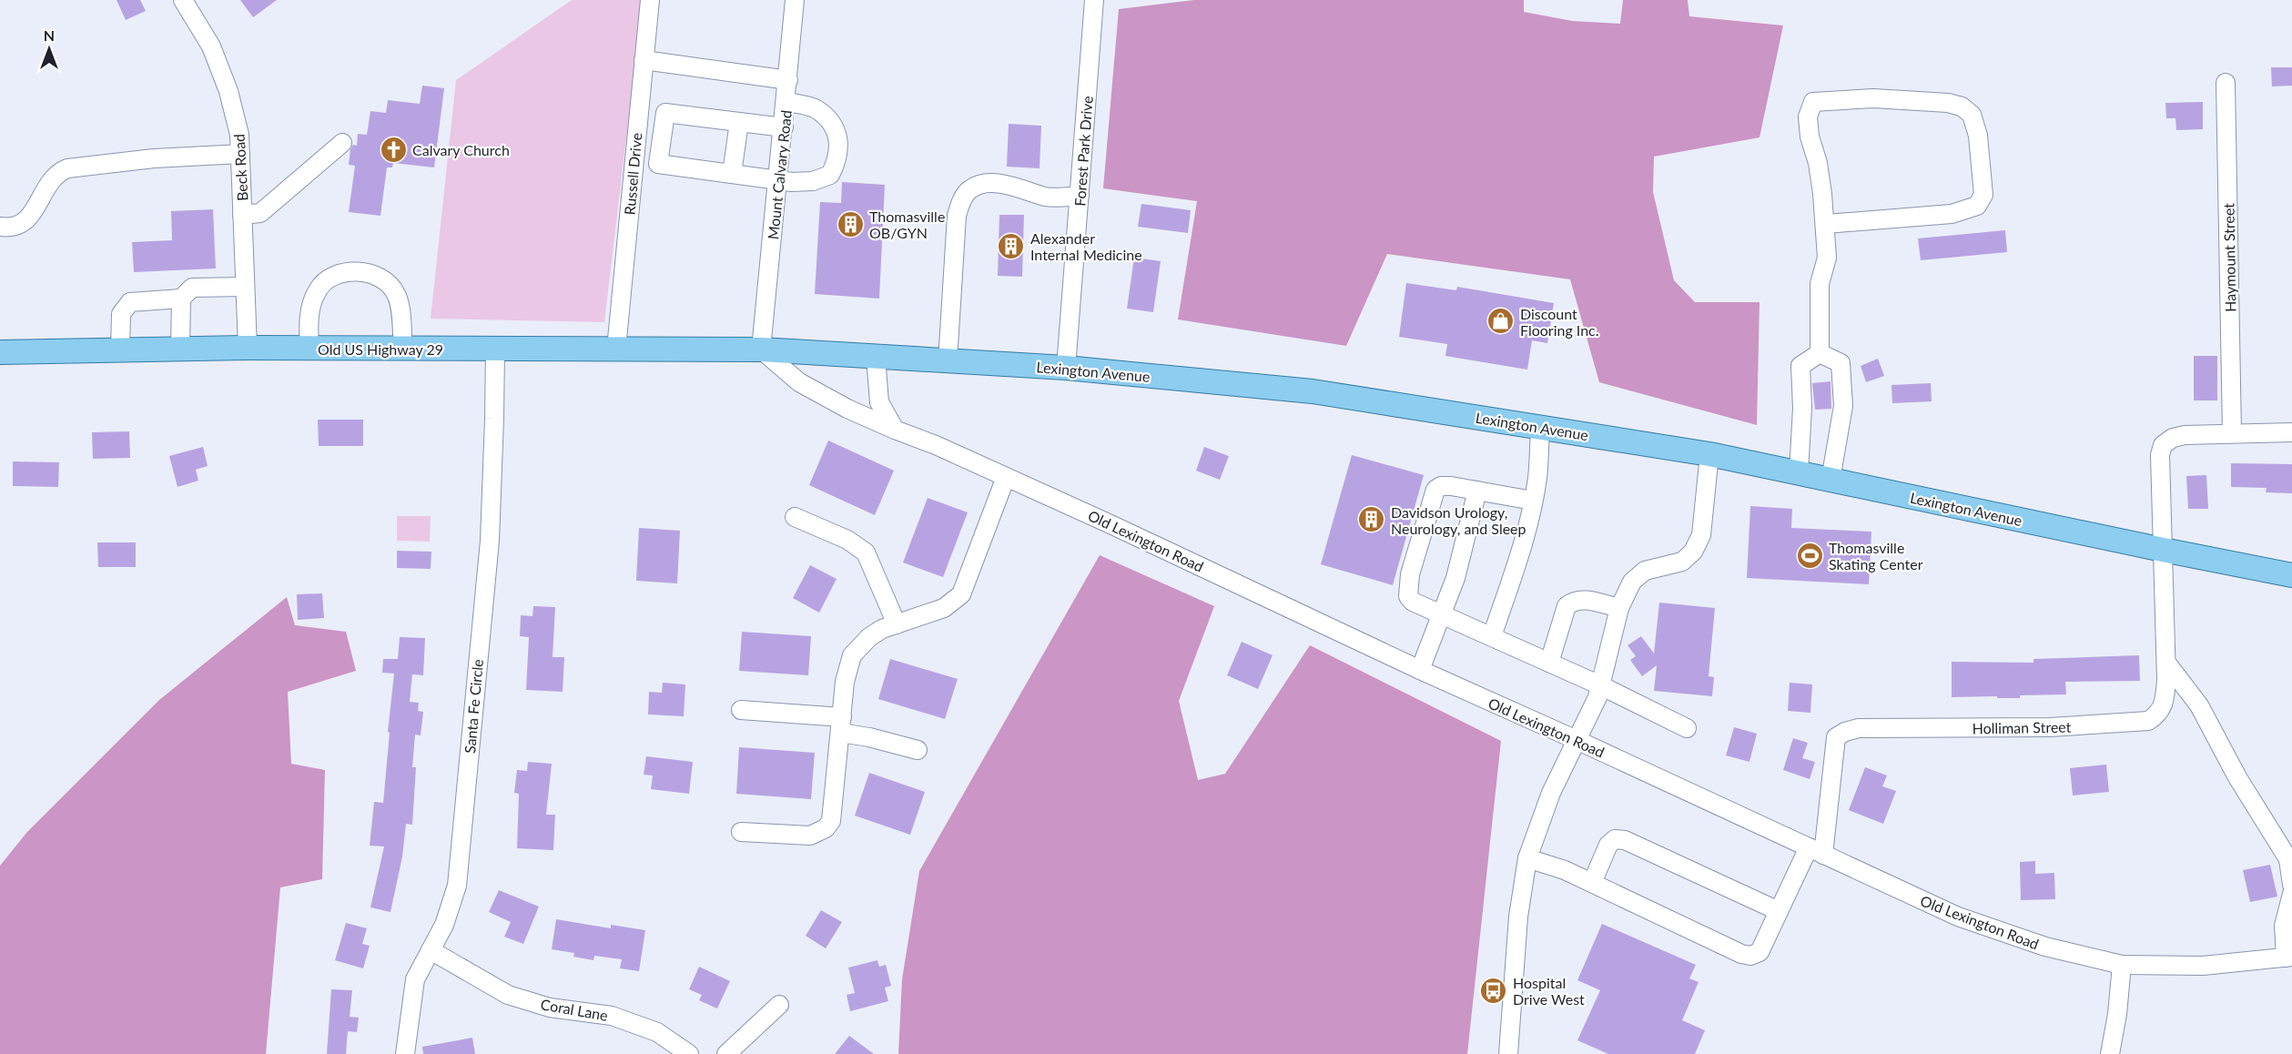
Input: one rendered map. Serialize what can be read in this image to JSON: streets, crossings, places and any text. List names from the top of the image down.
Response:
{
  "streets": {
    "main road": ["Old US Highway 29", "Lexington Avenue"],
    "street": [
      "Forest Park Drive",
      "Beck Road",
      "Russell Drive",
      "Mount Calvary Road",
      "Haymount Street",
      "Old Lexington Road",
      "Santa Fe Circle",
      "Holliman Street",
      "Coral Lane"
    ]
  },
  "crossings": [
    ["Forest Park Drive", "Lexington Avenue"],
    ["Beck Road", "Old US Highway 29"],
    ["Russell Drive", "Old US Highway 29"],
    ["Mount Calvary Road", "Old US Highway 29"],
    ["Mount Calvary Road", "Lexington Avenue"],
    ["Mount Calvary Road", "Old Lexington Road"],
    ["Haymount Street", "Holliman Street"],
    ["Old US Highway 29", "Lexington Avenue"],
    ["Old US Highway 29", "Old Lexington Road"],
    ["Old US Highway 29", "Santa Fe Circle"],
    ["Lexington Avenue", "Old Lexington Road"],
    ["Lexington Avenue", "Holliman Street"],
    ["Old Lexington Road", "Holliman Street"],
    ["Santa Fe Circle", "Coral Lane"]
  ],
  "places": {
    "church": ["Calvary Church"],
    "building": ["Thomasville OB/GYN", "Alexander Internal Medicine", "Davidson Urology, Neurology, and Sleep"],
    "shop": ["Discount Flooring Inc."],
    "sports": ["Thomasville Skating Center"],
    "bus stop": ["Hospital Drive West"]
  },
  "north": "top"
}
